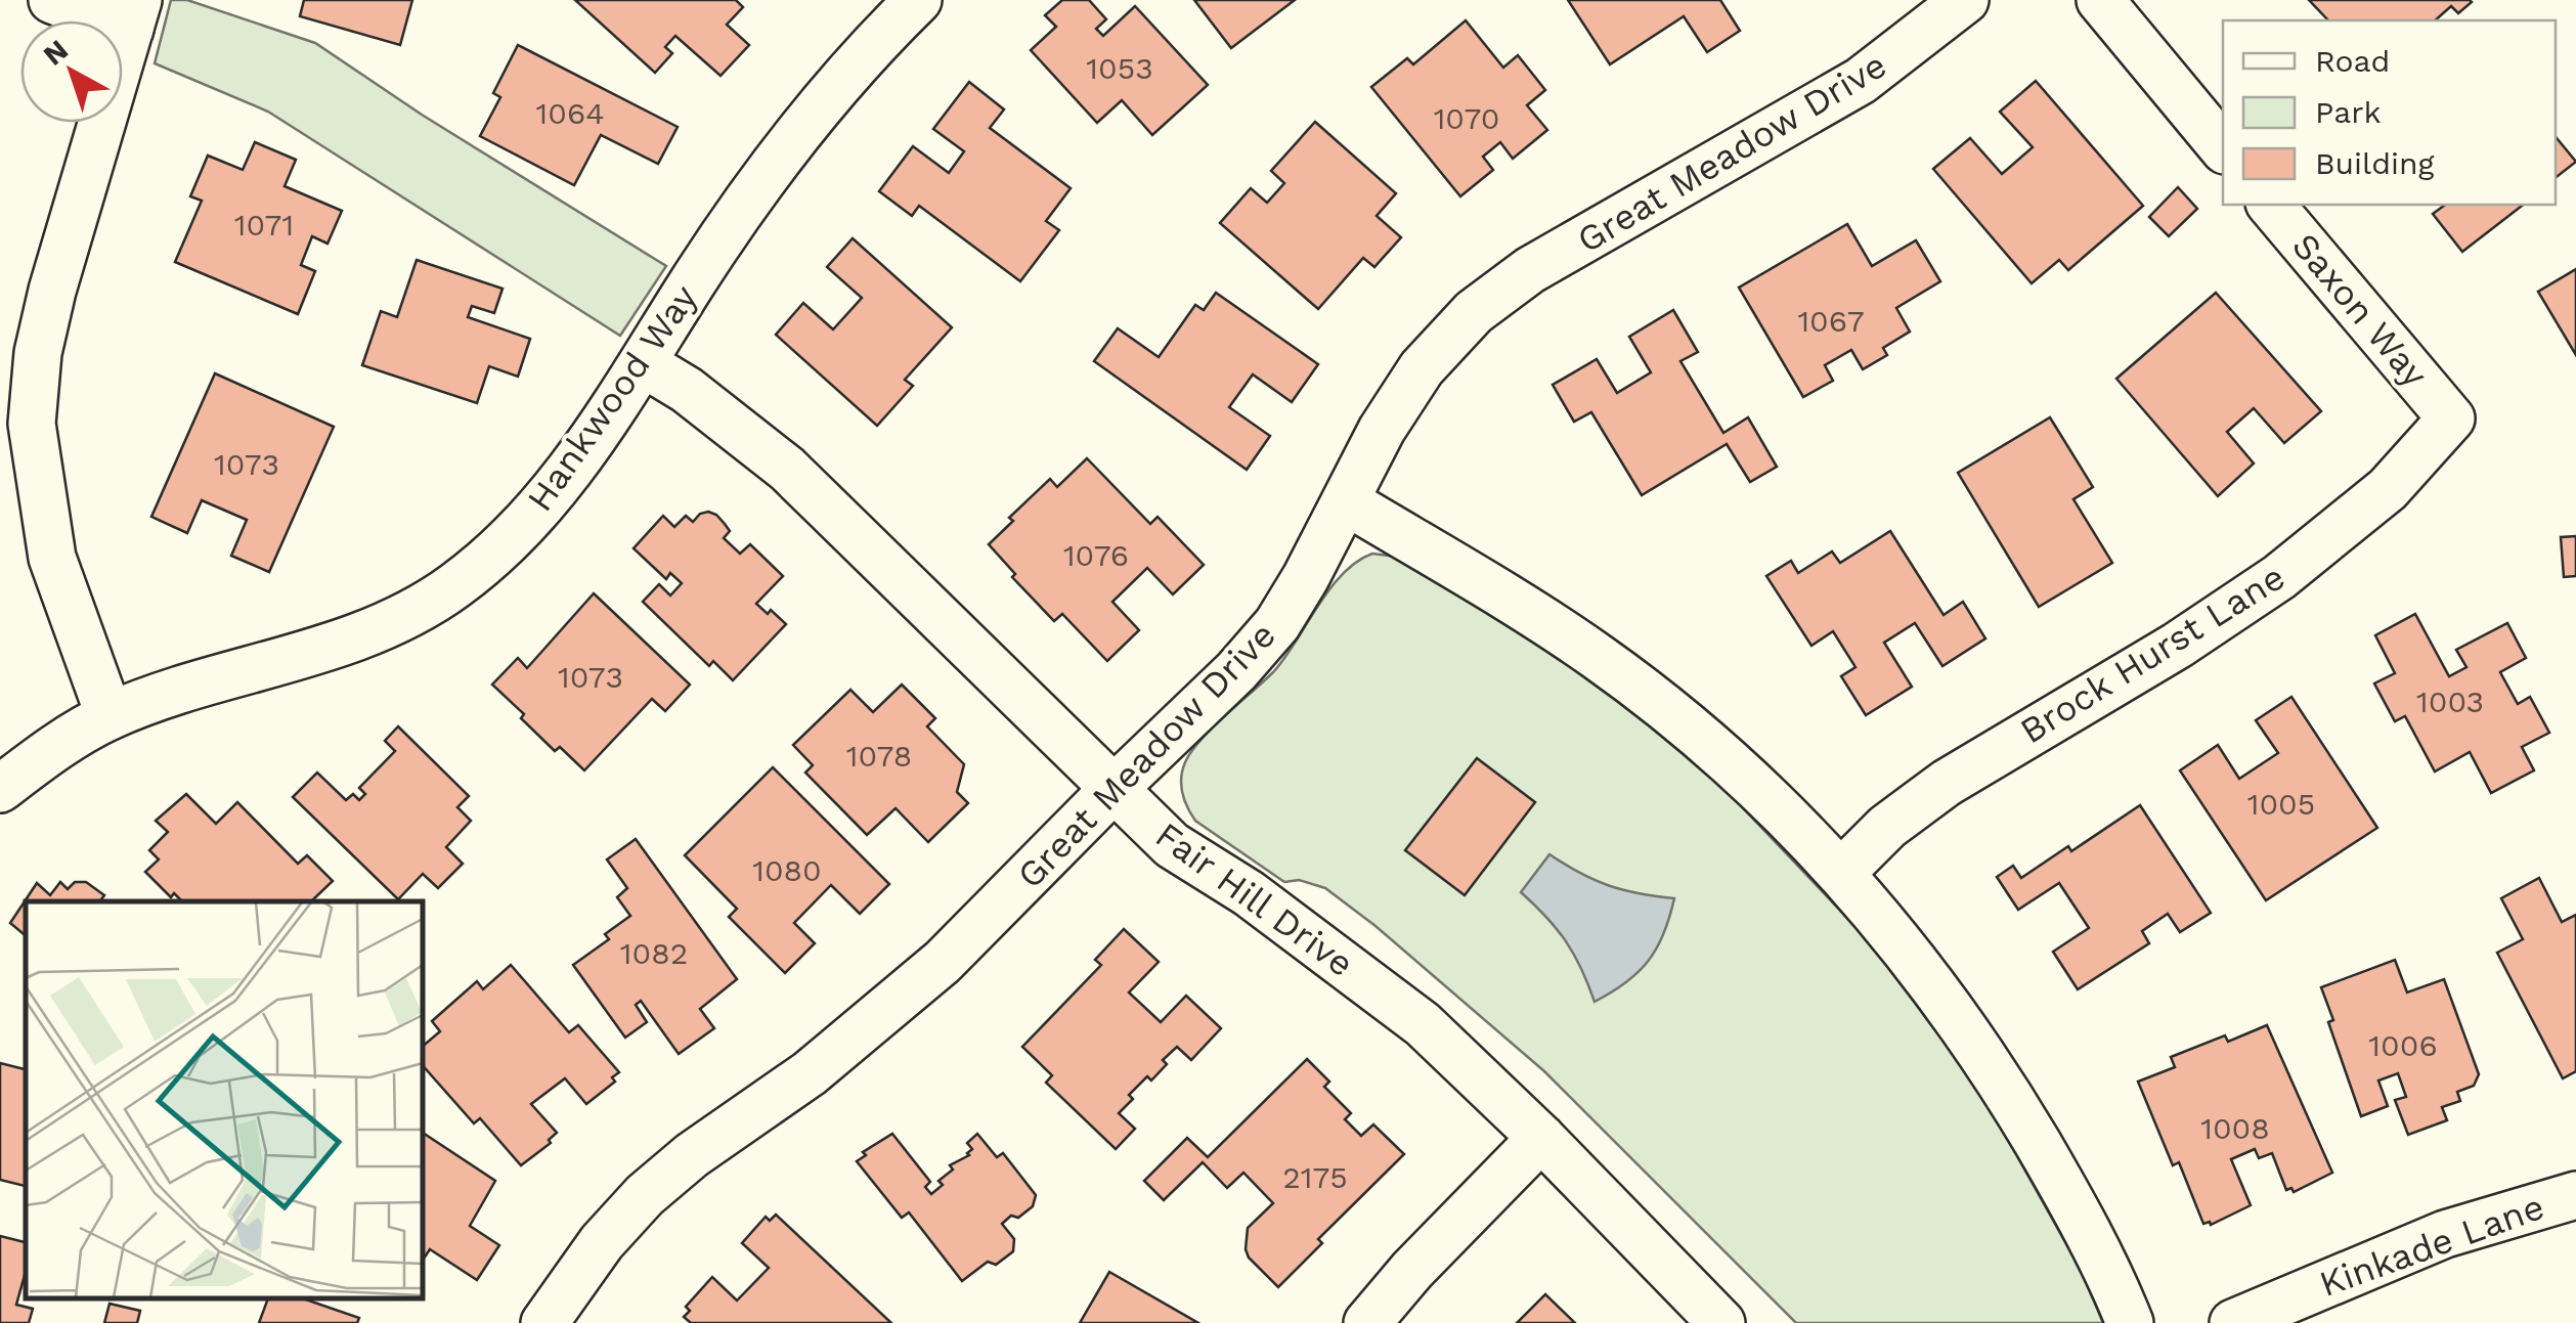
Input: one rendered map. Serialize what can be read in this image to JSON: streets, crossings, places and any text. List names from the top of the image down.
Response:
{
  "streets": {
    "street": [
      "Great Meadow Drive",
      "Saxon Way",
      "Hankwood Way",
      "Brock Hurst Lane",
      "Fair Hill Drive",
      "Kinkade Lane"
    ]
  },
  "crossings": [
    ["Great Meadow Drive", "Fair Hill Drive"],
    ["Saxon Way", "Brock Hurst Lane"],
    ["Hankwood Way", "Fair Hill Drive"]
  ],
  "house_numbers": [
    "1053",
    "1064",
    "1070",
    "1071",
    "1067",
    "1073",
    "1076",
    "1073",
    "1003",
    "1078",
    "1005",
    "1080",
    "1082",
    "1006",
    "1008",
    "2175"
  ],
  "legend": ["Road", "Park", "Building"],
  "north": "top left"
}
